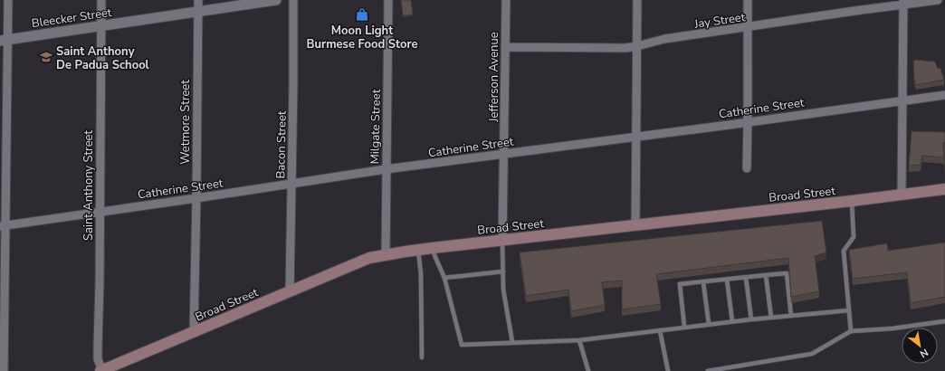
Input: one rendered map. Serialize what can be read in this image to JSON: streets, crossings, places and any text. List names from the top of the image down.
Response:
{
  "streets": {
    "main road": ["Broad Street"],
    "street": [
      "Bleecker Street",
      "Jay Street",
      "Jefferson Avenue",
      "Catherine Street",
      "Wetmore Street",
      "Milgate Street",
      "Bacon Street",
      "Saint Anthony Street"
    ]
  },
  "crossings": [
    ["Bleecker Street", "Wetmore Street"],
    ["Bleecker Street", "Saint Anthony Street"],
    ["Jay Street", "Jefferson Avenue"],
    ["Jefferson Avenue", "Catherine Street"],
    ["Jefferson Avenue", "Broad Street"],
    ["Catherine Street", "Wetmore Street"],
    ["Catherine Street", "Milgate Street"],
    ["Catherine Street", "Bacon Street"],
    ["Catherine Street", "Saint Anthony Street"],
    ["Wetmore Street", "Broad Street"],
    ["Milgate Street", "Broad Street"],
    ["Bacon Street", "Broad Street"],
    ["Saint Anthony Street", "Broad Street"]
  ],
  "places": {
    "shop": ["Moon Light Burmese Food Store"],
    "school or university": ["Saint Anthony De Padua School"]
  },
  "north": "bottom right"
}
